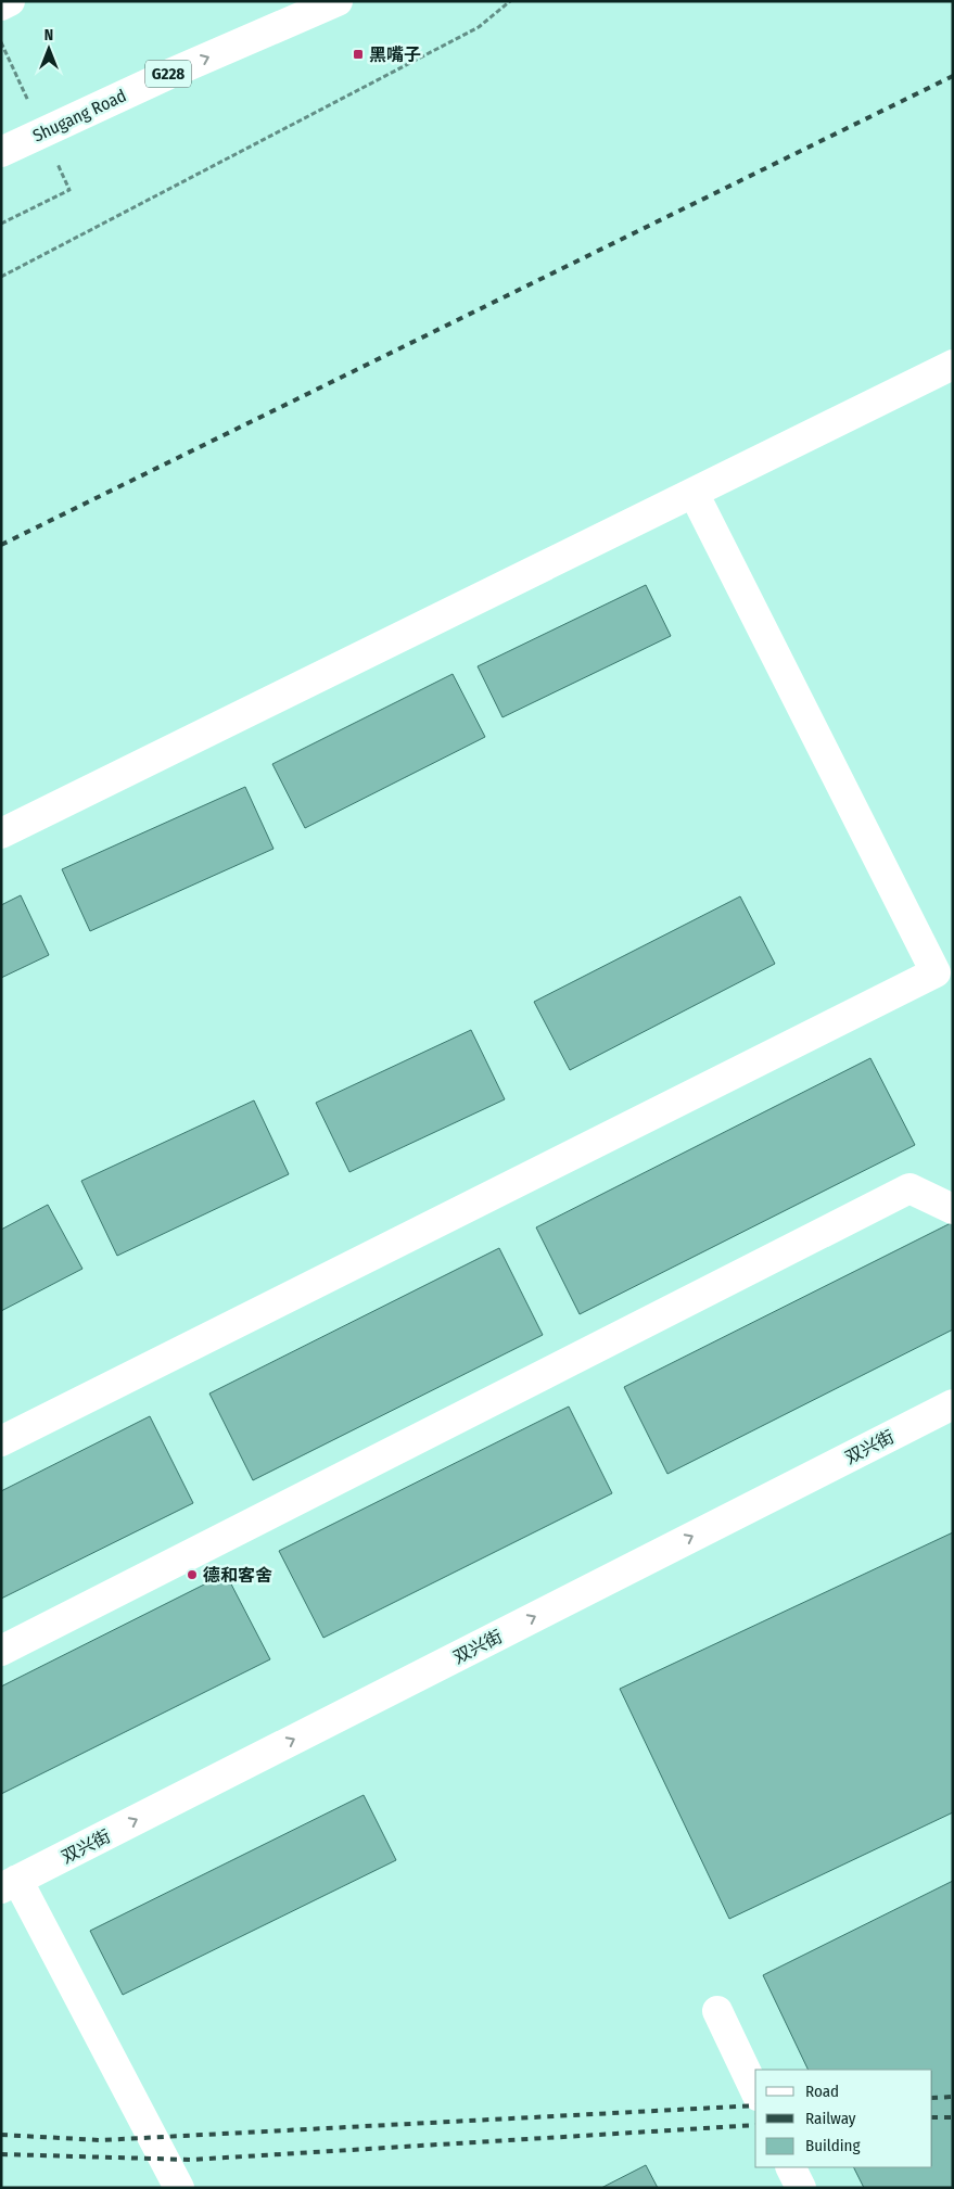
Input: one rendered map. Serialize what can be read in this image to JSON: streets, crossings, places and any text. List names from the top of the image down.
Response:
{
  "streets": {
    "main road": ["G228", "Shugang Road", "双兴街"]
  },
  "one_way": ["Shugang Road"],
  "places": {
    "transit": ["黑嘴子"],
    "other": ["德和客舍"]
  },
  "legend": ["Road", "Railway", "Building"],
  "north": "top"
}
